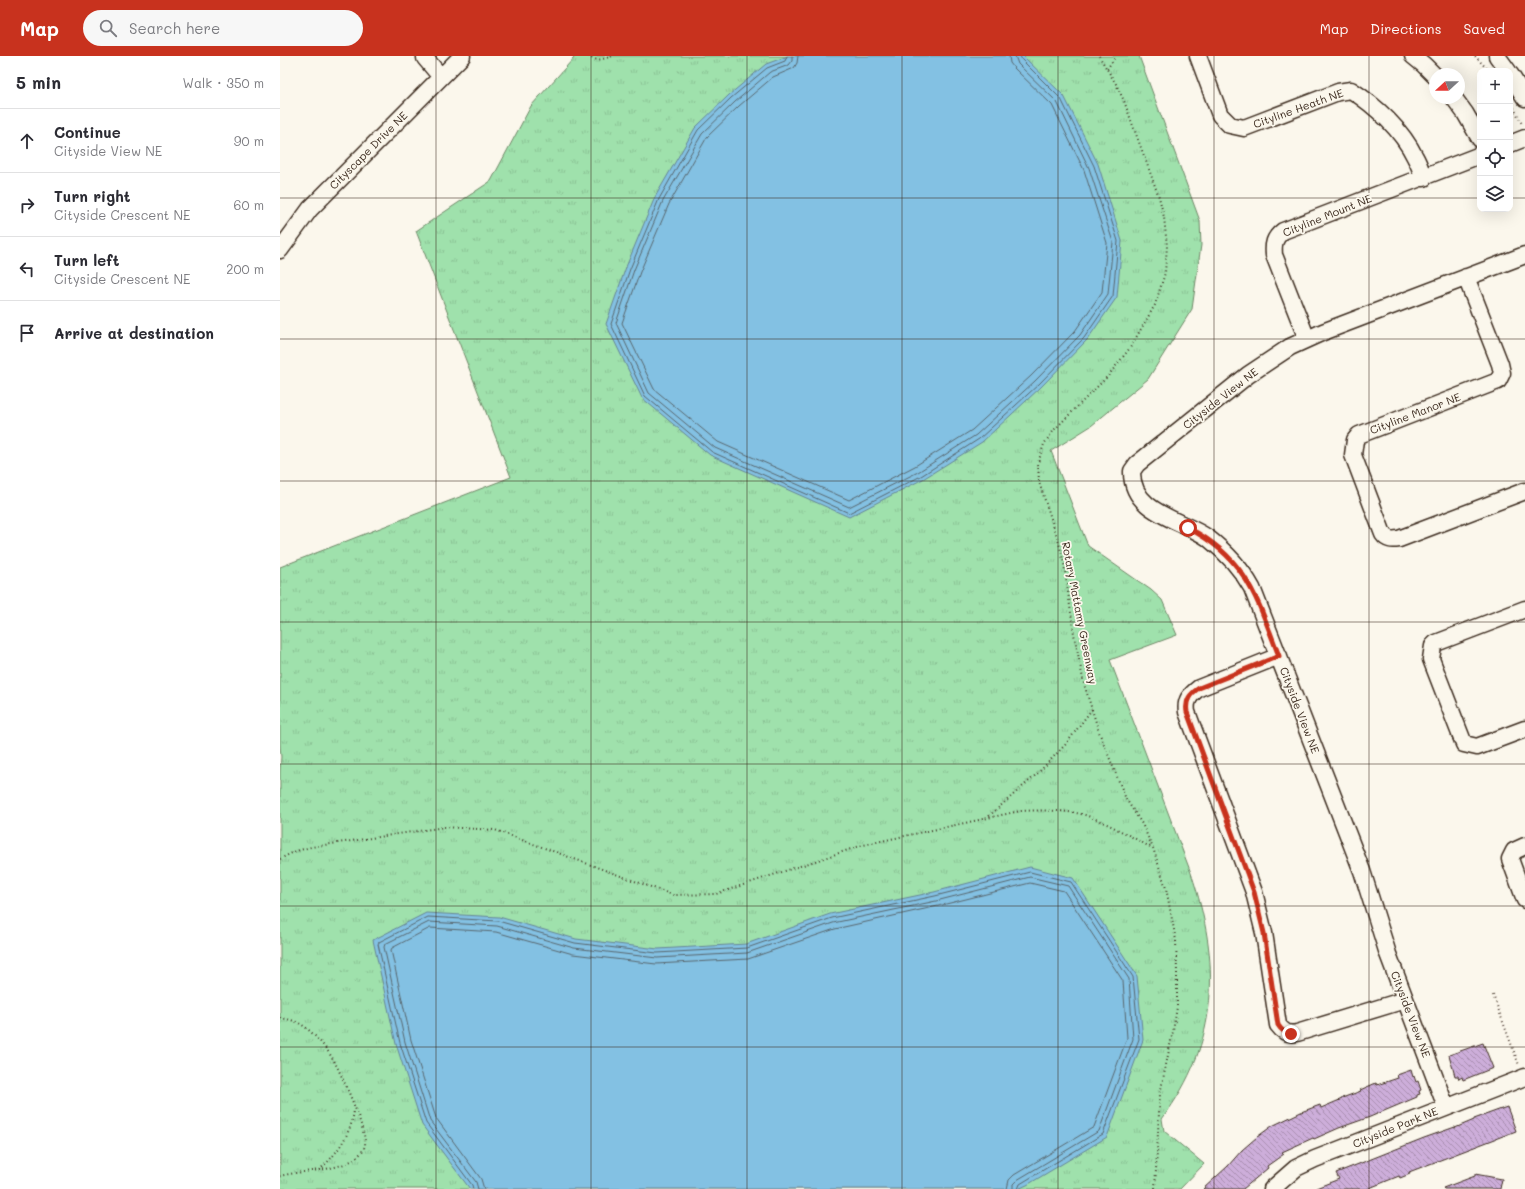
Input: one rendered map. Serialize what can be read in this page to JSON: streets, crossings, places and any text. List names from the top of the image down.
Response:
{
  "streets": {
    "street": [
      "Cityline Heath NE",
      "Cityscape Drive NE",
      "Cityline Mount NE",
      "Cityside View NE",
      "Cityline Manor NE",
      "Cityside Park NE"
    ],
    "path": ["Rotary Mattamy Greenway"]
  },
  "crossings": [
    ["Cityline Heath NE", "Cityline Mount NE"],
    ["Cityline Mount NE", "Cityside View NE"],
    ["Cityside View NE", "Cityline Manor NE"],
    ["Cityside View NE", "Cityside Park NE"]
  ],
  "north": "left",
  "page": {
    "header": "Map",
    "search": "Search here",
    "nav": ["Map", "Directions", "Saved"],
    "heading": ["5 min", "Walk · 350 m"],
    "map_buttons": ["+", "−"],
    "list": [
      ["Continue", "Cityside View NE", "90 m"],
      ["Turn right", "Cityside Crescent NE", "60 m"],
      ["Turn left", "Cityside Crescent NE", "200 m"],
      "Arrive at destination"
    ]
  }
}
